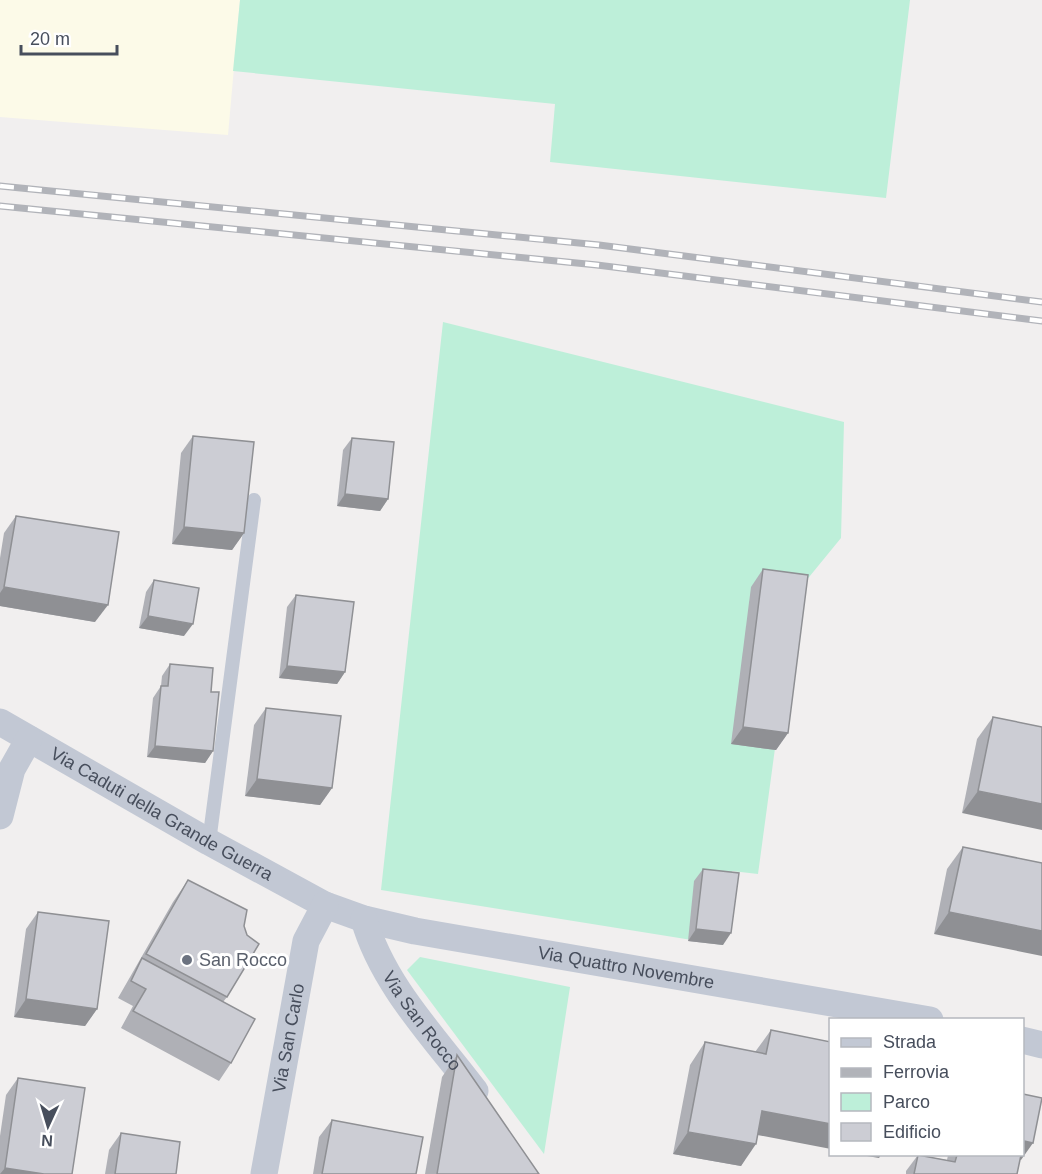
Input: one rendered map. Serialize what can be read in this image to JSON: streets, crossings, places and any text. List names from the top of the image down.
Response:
{
  "streets": {
    "street": [
      "Via Caduti della Grande Guerra",
      "Via Quattro Novembre",
      "Via San Rocco",
      "Via San Carlo"
    ]
  },
  "crossings": [
    ["Via Caduti della Grande Guerra", "Via Quattro Novembre"],
    ["Via Caduti della Grande Guerra", "Via San Carlo"],
    ["Via Quattro Novembre", "Via San Rocco"],
    ["Via Quattro Novembre", "Via San Carlo"]
  ],
  "places": ["San Rocco"],
  "legend": [
    "Strada",
    "Ferrovia",
    "Parco",
    "Edificio"
  ],
  "scale_bar": "20 m",
  "north": "bottom"
}
